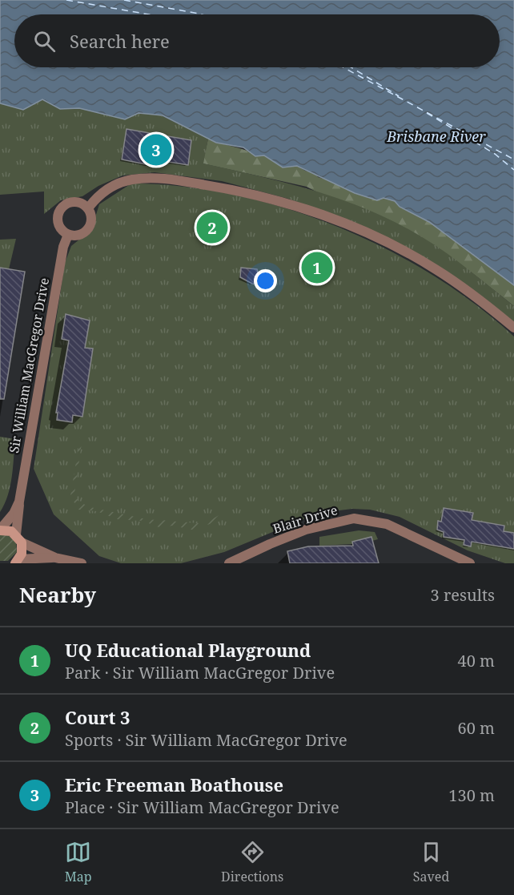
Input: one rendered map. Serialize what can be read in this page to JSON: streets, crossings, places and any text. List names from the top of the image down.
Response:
{
  "streets": {
    "street": ["Sir William MacGregor Drive", "Blair Drive"]
  },
  "water": ["Brisbane River"],
  "page": {
    "search": "Search here",
    "pins": ["3", "2", "1"],
    "heading": ["Nearby", "3 results"],
    "list": [
      {
        "mark": "1",
        "name": "UQ Educational Playground",
        "note": "Park · Sir William MacGregor Drive",
        "value": "40 m"
      },
      {
        "mark": "2",
        "name": "Court 3",
        "note": "Sports · Sir William MacGregor Drive",
        "value": "60 m"
      },
      {
        "mark": "3",
        "name": "Eric Freeman Boathouse",
        "note": "Place · Sir William MacGregor Drive",
        "value": "130 m"
      }
    ],
    "nav": ["Map", "Directions", "Saved"]
  }
}
